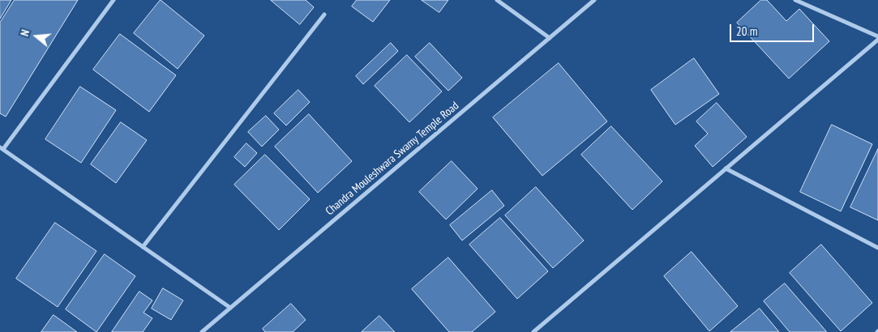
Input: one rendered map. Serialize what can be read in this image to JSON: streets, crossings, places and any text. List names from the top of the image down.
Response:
{
  "streets": {
    "street": ["Chandra Mouleshwara Swamy Temple Road"]
  },
  "scale_bar": "20 m",
  "north": "left"
}
